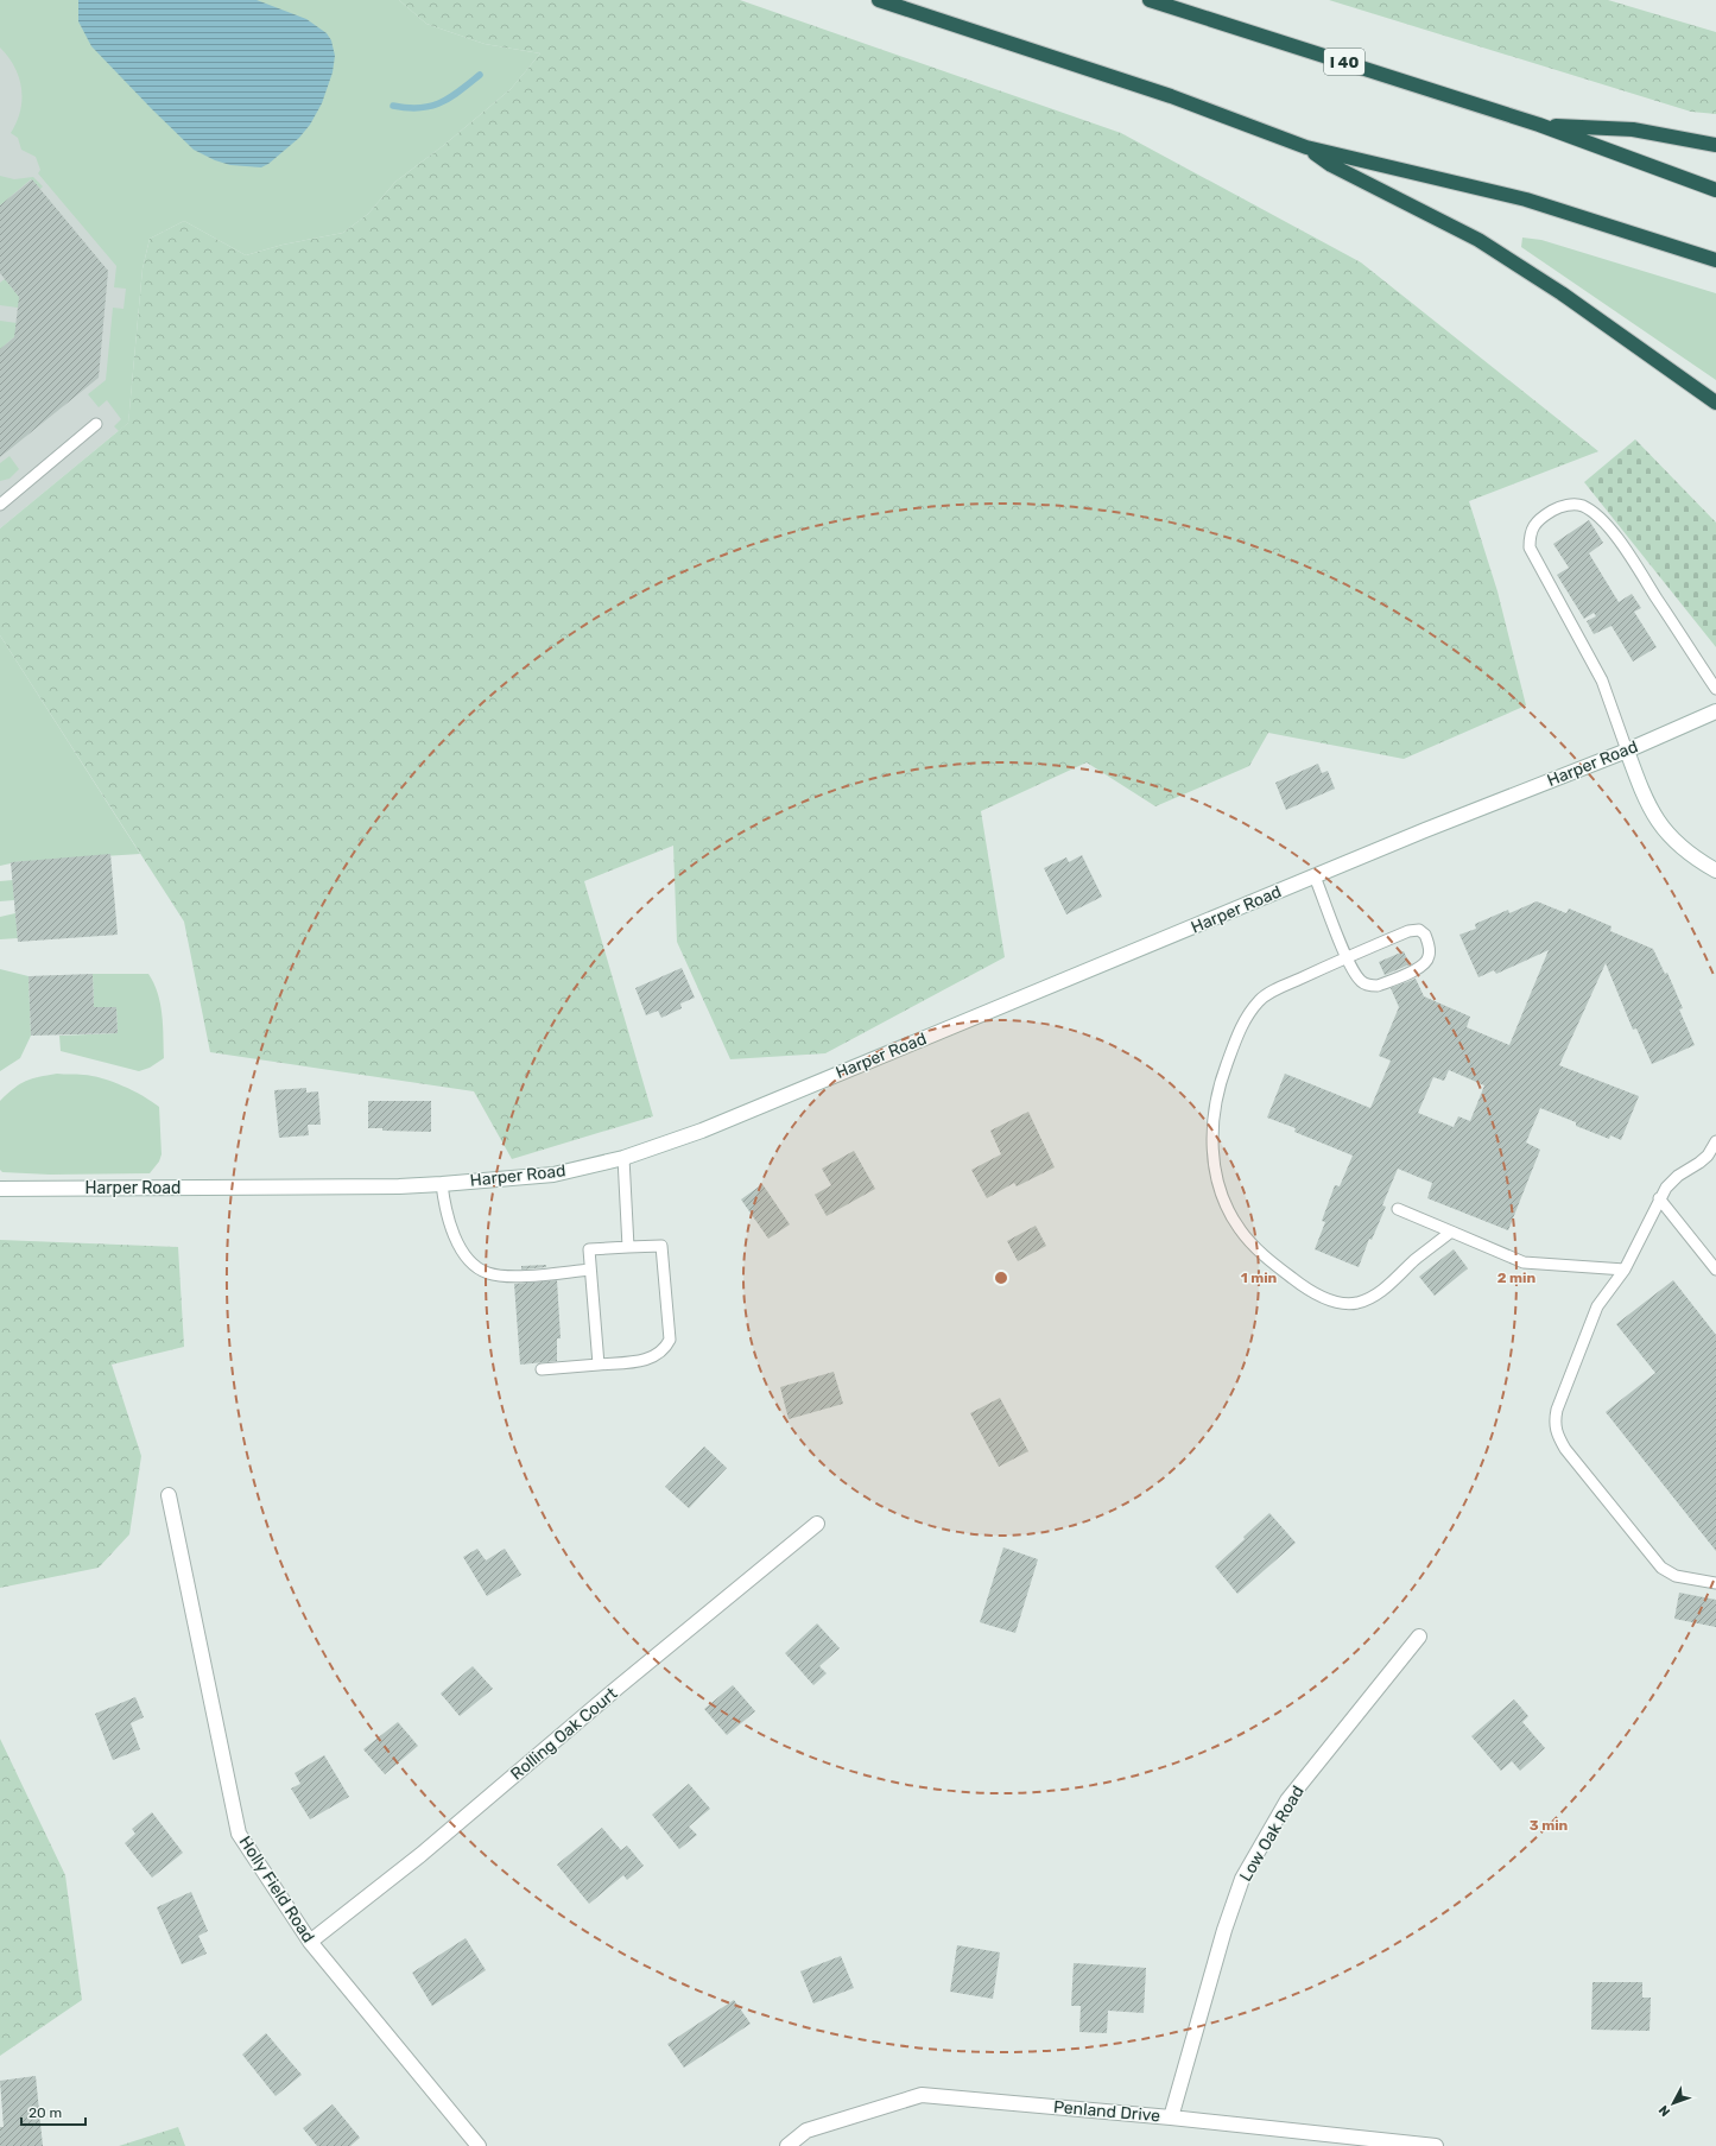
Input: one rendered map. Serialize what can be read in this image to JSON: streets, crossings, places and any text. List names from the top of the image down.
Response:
{
  "streets": {
    "highway": ["I 40"],
    "street": [
      "Harper Road",
      "Rolling Oak Court",
      "Low Oak Road",
      "Holly Field Road",
      "Penland Drive"
    ]
  },
  "crossings": [
    ["Rolling Oak Court", "Holly Field Road"],
    ["Low Oak Road", "Penland Drive"]
  ],
  "scale_bar": "20 m",
  "north": "bottom left",
  "rings": ["1 min", "2 min", "3 min"]
}
